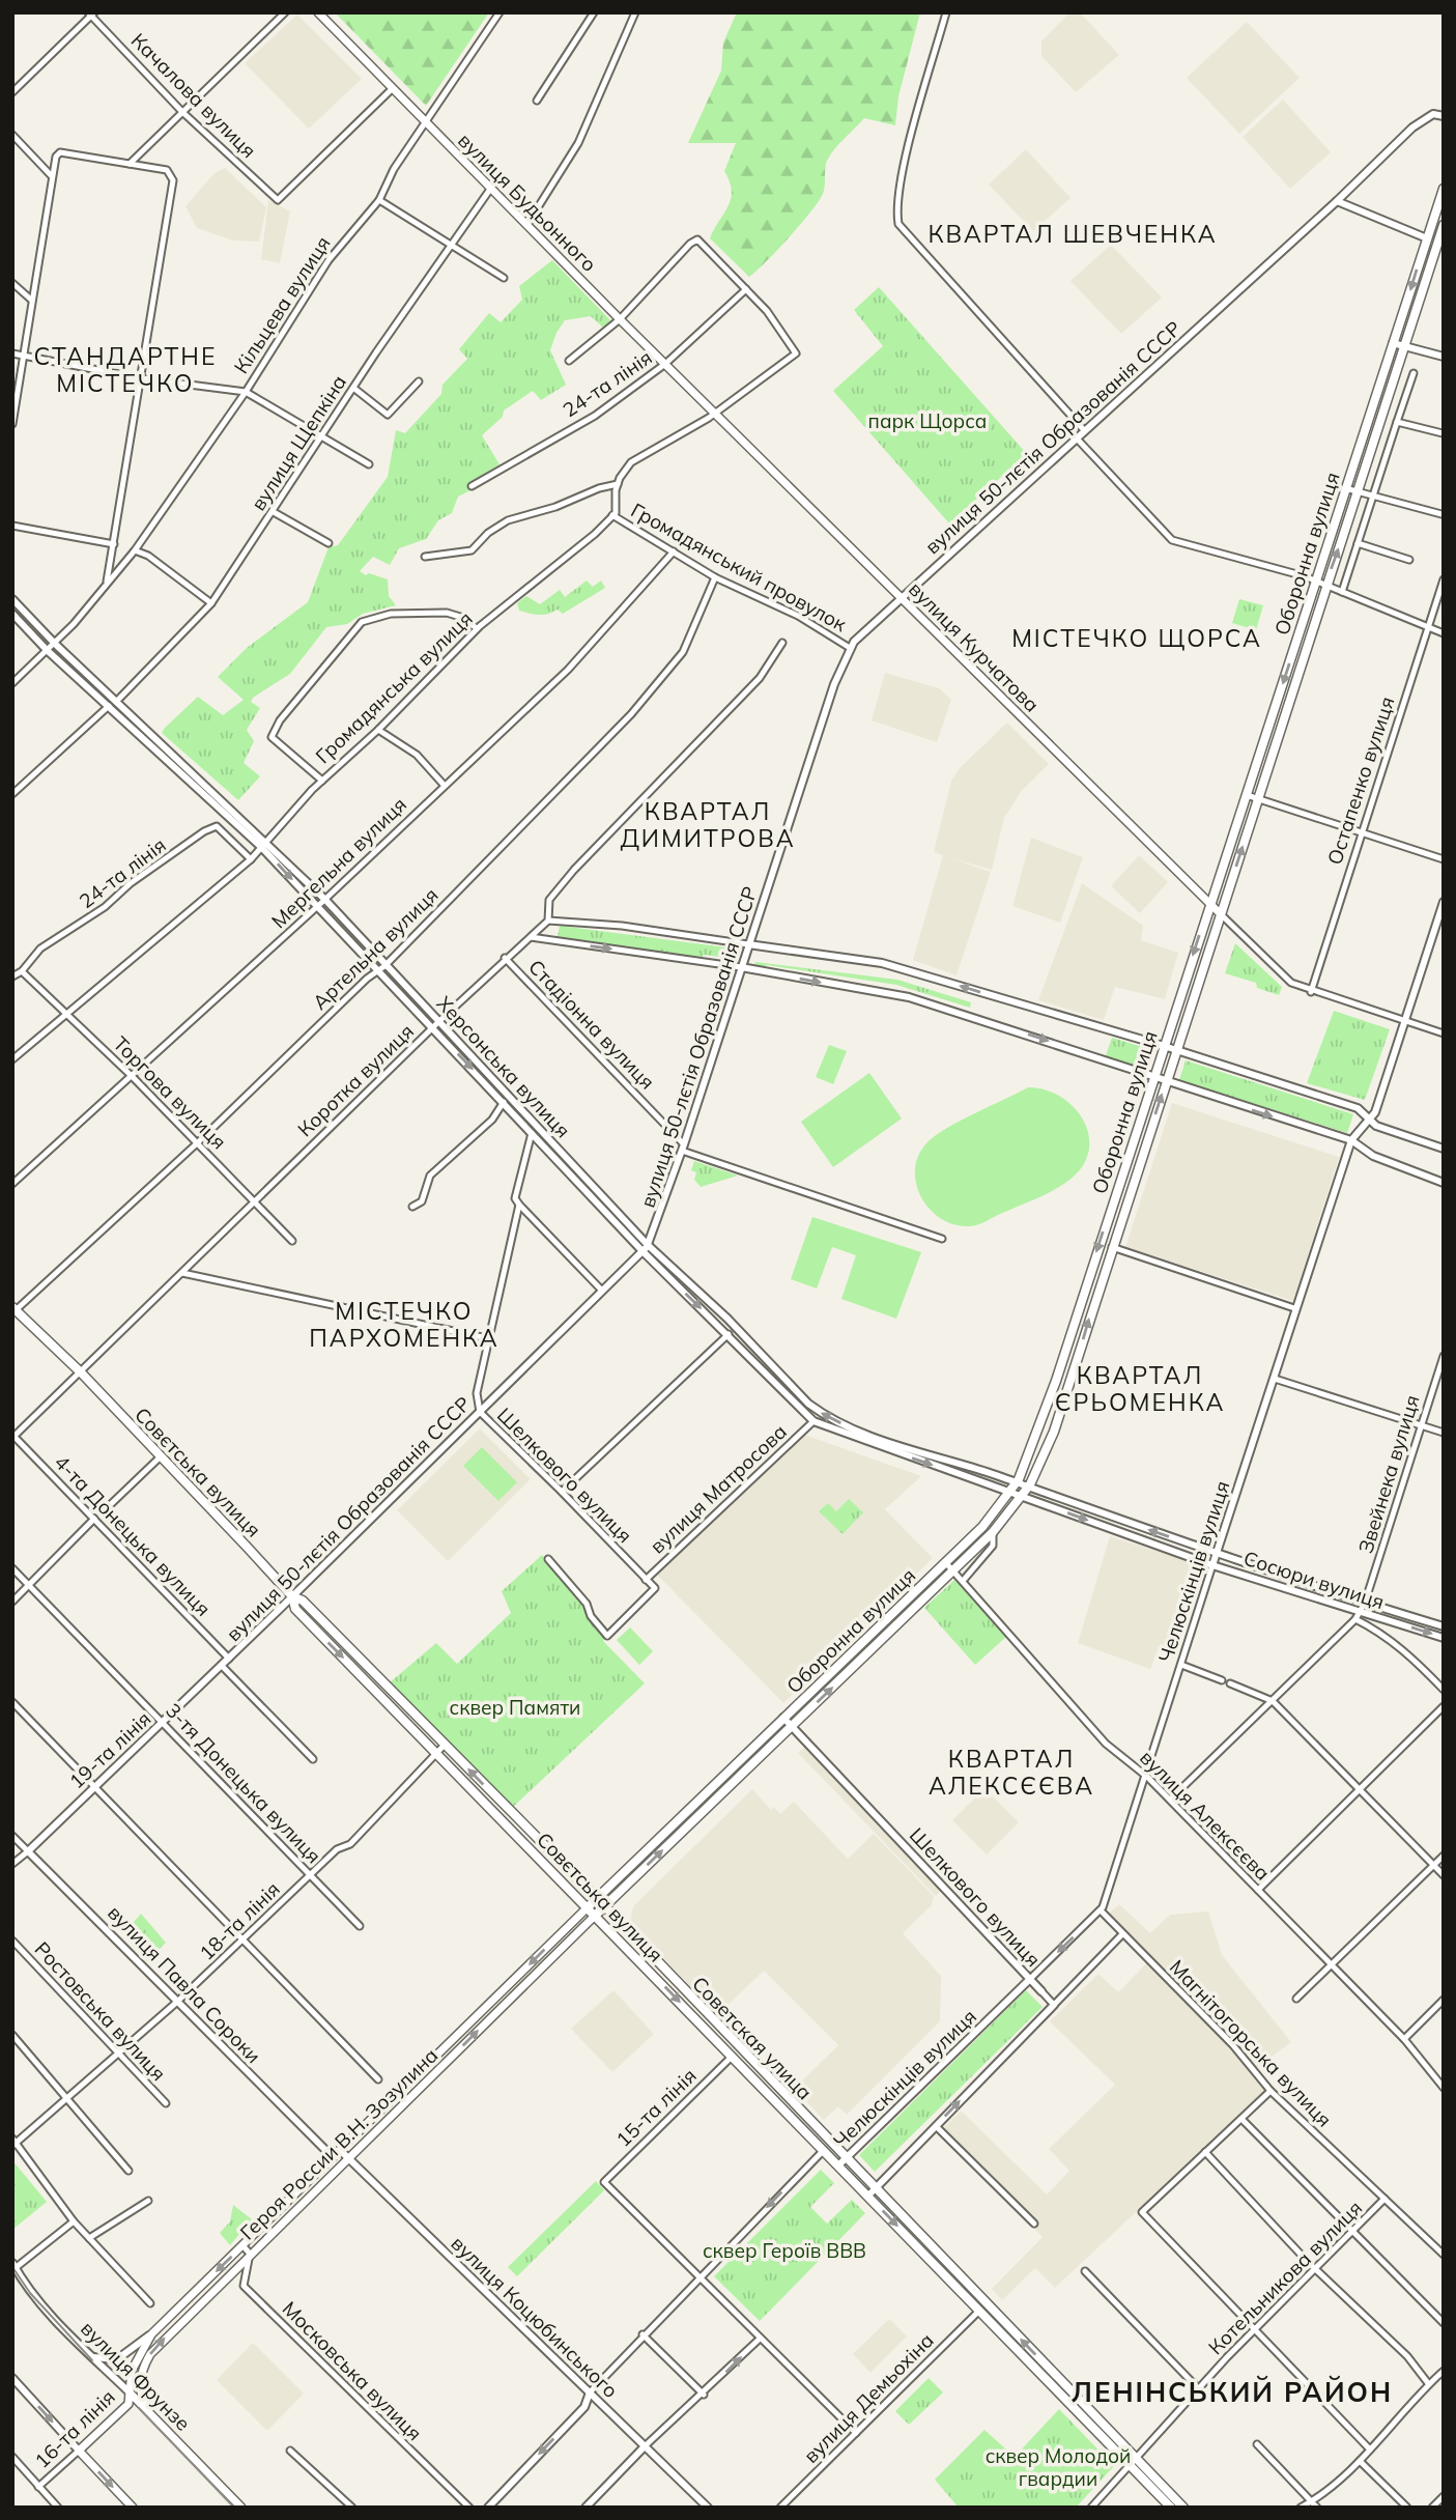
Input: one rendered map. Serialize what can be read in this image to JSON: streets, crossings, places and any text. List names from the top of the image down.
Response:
{
  "streets": {
    "main road": [
      "вулиця Будьонного",
      "Оборонна вулиця",
      "вулиця Курчатова",
      "Совєтська вулиця",
      "Советская улица",
      "Героя России В.Н. Зозулина",
      "вулиця Фрунзе",
      "16-та лінія"
    ],
    "street": [
      "Качалова вулиця",
      "Кільцева вулиця",
      "24-та лінія",
      "вулиця 50-лєтія Образованія СССР",
      "вулиця Щепкіна",
      "Громадянський провулок",
      "Громадянська вулиця",
      "Остапенко вулиця",
      "Мергельна вулиця",
      "Артельна вулиця",
      "Стадіонна вулиця",
      "Херсонська вулиця",
      "Коротка вулиця",
      "Торгова вулиця",
      "Звейнека вулиця",
      "Шелкового вулиця",
      "вулиця Матросова",
      "4-та Донецька вулиця",
      "Челюскінців вулиця",
      "Сосюри вулиця",
      "19-та лінія",
      "3-тя Донецька вулиця",
      "вулиця Алексєєва",
      "18-та лінія",
      "вулиця Павла Сороки",
      "Ростовська вулиця",
      "Магнітогорська вулиця",
      "15-та лінія",
      "Котельникова вулиця",
      "вулиця Коцюбинського",
      "Московська вулиця",
      "вулиця Демьохіна"
    ]
  },
  "crossings": [
    ["Качалова вулиця", "вулиця Будьонного"],
    ["вулиця Будьонного", "Кільцева вулиця"],
    ["вулиця Будьонного", "24-та лінія"],
    ["вулиця Будьонного", "вулиця Щепкіна"],
    ["вулиця Будьонного", "вулиця Курчатова"],
    ["Кільцева вулиця", "Херсонська вулиця"],
    ["24-та лінія", "Громадянська вулиця"],
    ["24-та лінія", "Торгова вулиця"],
    ["вулиця 50-лєтія Образованія СССР", "Громадянський провулок"],
    ["вулиця 50-лєтія Образованія СССР", "вулиця Курчатова"],
    ["вулиця 50-лєтія Образованія СССР", "Стадіонна вулиця"],
    ["вулиця 50-лєтія Образованія СССР", "Херсонська вулиця"],
    ["вулиця 50-лєтія Образованія СССР", "Совєтська вулиця"],
    ["вулиця 50-лєтія Образованія СССР", "Шелкового вулиця"],
    ["вулиця 50-лєтія Образованія СССР", "4-та Донецька вулиця"],
    ["вулиця 50-лєтія Образованія СССР", "19-та лінія"],
    ["вулиця 50-лєтія Образованія СССР", "Советская улица"],
    ["вулиця Щепкіна", "Херсонська вулиця"],
    ["Оборонна вулиця", "вулиця Курчатова"],
    ["Оборонна вулиця", "Херсонська вулиця"],
    ["Оборонна вулиця", "Совєтська вулиця"],
    ["Оборонна вулиця", "Шелкового вулиця"],
    ["Оборонна вулиця", "Сосюри вулиця"],
    ["Оборонна вулиця", "вулиця Алексєєва"],
    ["Оборонна вулиця", "Советская улица"],
    ["Оборонна вулиця", "Героя России В.Н. Зозулина"],
    ["Громадянський провулок", "Громадянська вулиця"],
    ["Громадянський провулок", "Мергельна вулиця"],
    ["Громадянський провулок", "Артельна вулиця"],
    ["Громадянська вулиця", "Херсонська вулиця"],
    ["Громадянська вулиця", "Торгова вулиця"],
    ["Мергельна вулиця", "Херсонська вулиця"],
    ["Мергельна вулиця", "Торгова вулиця"],
    ["Артельна вулиця", "Херсонська вулиця"],
    ["Артельна вулиця", "Торгова вулиця"],
    ["Артельна вулиця", "Совєтська вулиця"],
    ["Стадіонна вулиця", "Коротка вулиця"],
    ["Херсонська вулиця", "Коротка вулиця"],
    ["Херсонська вулиця", "Шелкового вулиця"],
    ["Херсонська вулиця", "вулиця Матросова"],
    ["Херсонська вулиця", "Сосюри вулиця"],
    ["Коротка вулиця", "Торгова вулиця"],
    ["Коротка вулиця", "Совєтська вулиця"],
    ["Коротка вулиця", "4-та Донецька вулиця"],
    ["Совєтська вулиця", "Челюскінців вулиця"],
    ["Совєтська вулиця", "18-та лінія"],
    ["Совєтська вулиця", "Советская улица"],
    ["Совєтська вулиця", "15-та лінія"],
    ["Совєтська вулиця", "Героя России В.Н. Зозулина"],
    ["Звейнека вулиця", "Сосюри вулиця"],
    ["Шелкового вулиця", "вулиця Матросова"],
    ["Шелкового вулиця", "Челюскінців вулиця"],
    ["4-та Донецька вулиця", "19-та лінія"],
    ["Челюскінців вулиця", "Сосюри вулиця"],
    ["Челюскінців вулиця", "вулиця Алексєєва"],
    ["Челюскінців вулиця", "Советская улица"],
    ["Челюскінців вулиця", "Магнітогорська вулиця"],
    ["19-та лінія", "3-тя Донецька вулиця"],
    ["19-та лінія", "вулиця Павла Сороки"],
    ["3-тя Донецька вулиця", "18-та лінія"],
    ["18-та лінія", "вулиця Павла Сороки"],
    ["18-та лінія", "Ростовська вулиця"],
    ["18-та лінія", "Советская улица"],
    ["вулиця Павла Сороки", "Героя России В.Н. Зозулина"],
    ["Советская улица", "Котельникова вулиця"],
    ["Магнітогорська вулиця", "Котельникова вулиця"],
    ["Героя России В.Н. Зозулина", "вулиця Коцюбинського"],
    ["Героя России В.Н. Зозулина", "Московська вулиця"],
    ["Героя России В.Н. Зозулина", "вулиця Фрунзе"],
    ["Героя России В.Н. Зозулина", "16-та лінія"],
    ["вулиця Фрунзе", "16-та лінія"]
  ],
  "districts": [
    "КВАРТАЛ ШЕВЧЕНКА",
    "СТАНДАРТНЕ МІСТЕЧКО",
    "МІСТЕЧКО ЩОРСА",
    "КВАРТАЛ ДИМИТРОВА",
    "МІСТЕЧКО ПАРХОМЕНКА",
    "КВАРТАЛ ЄРЬОМЕНКА",
    "КВАРТАЛ АЛЕКСЄЄВА",
    "ЛЕНІНСЬКИЙ РАЙОН"
  ],
  "parks": [
    "парк Щорса",
    "сквер Памяти",
    "сквер Героїв ВВВ",
    "сквер Молодой гвардии"
  ]
}
